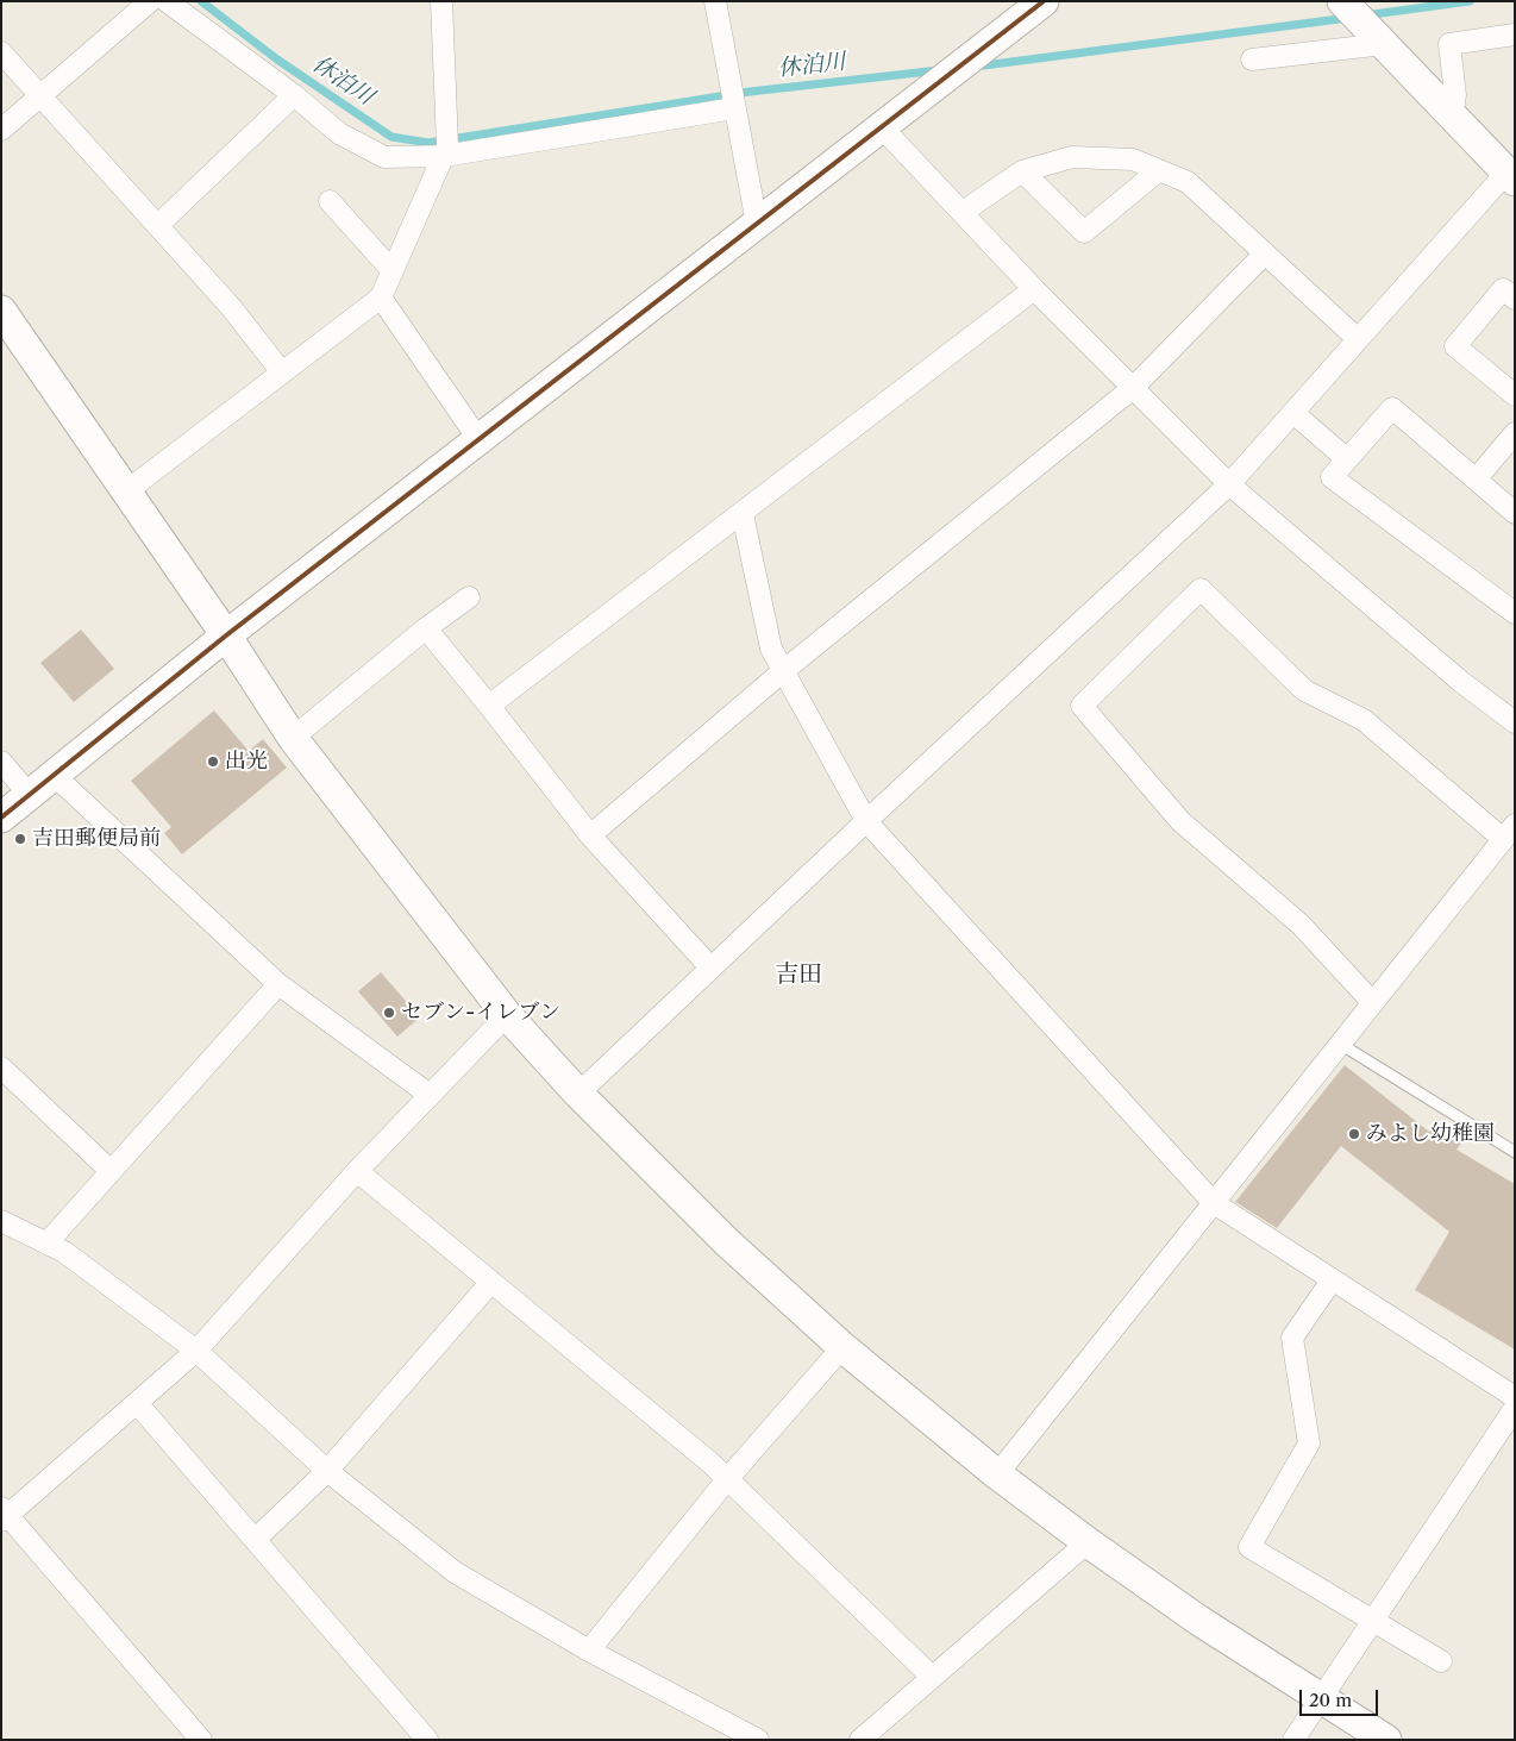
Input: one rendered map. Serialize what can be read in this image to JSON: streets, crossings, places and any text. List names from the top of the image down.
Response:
{
  "districts": ["吉田"],
  "water": ["休泊川"],
  "places": [
    "出光",
    "吉田郵便局前",
    "セブン-イレブン",
    "みよし幼稚園"
  ],
  "scale_bar": "20 m"
}
